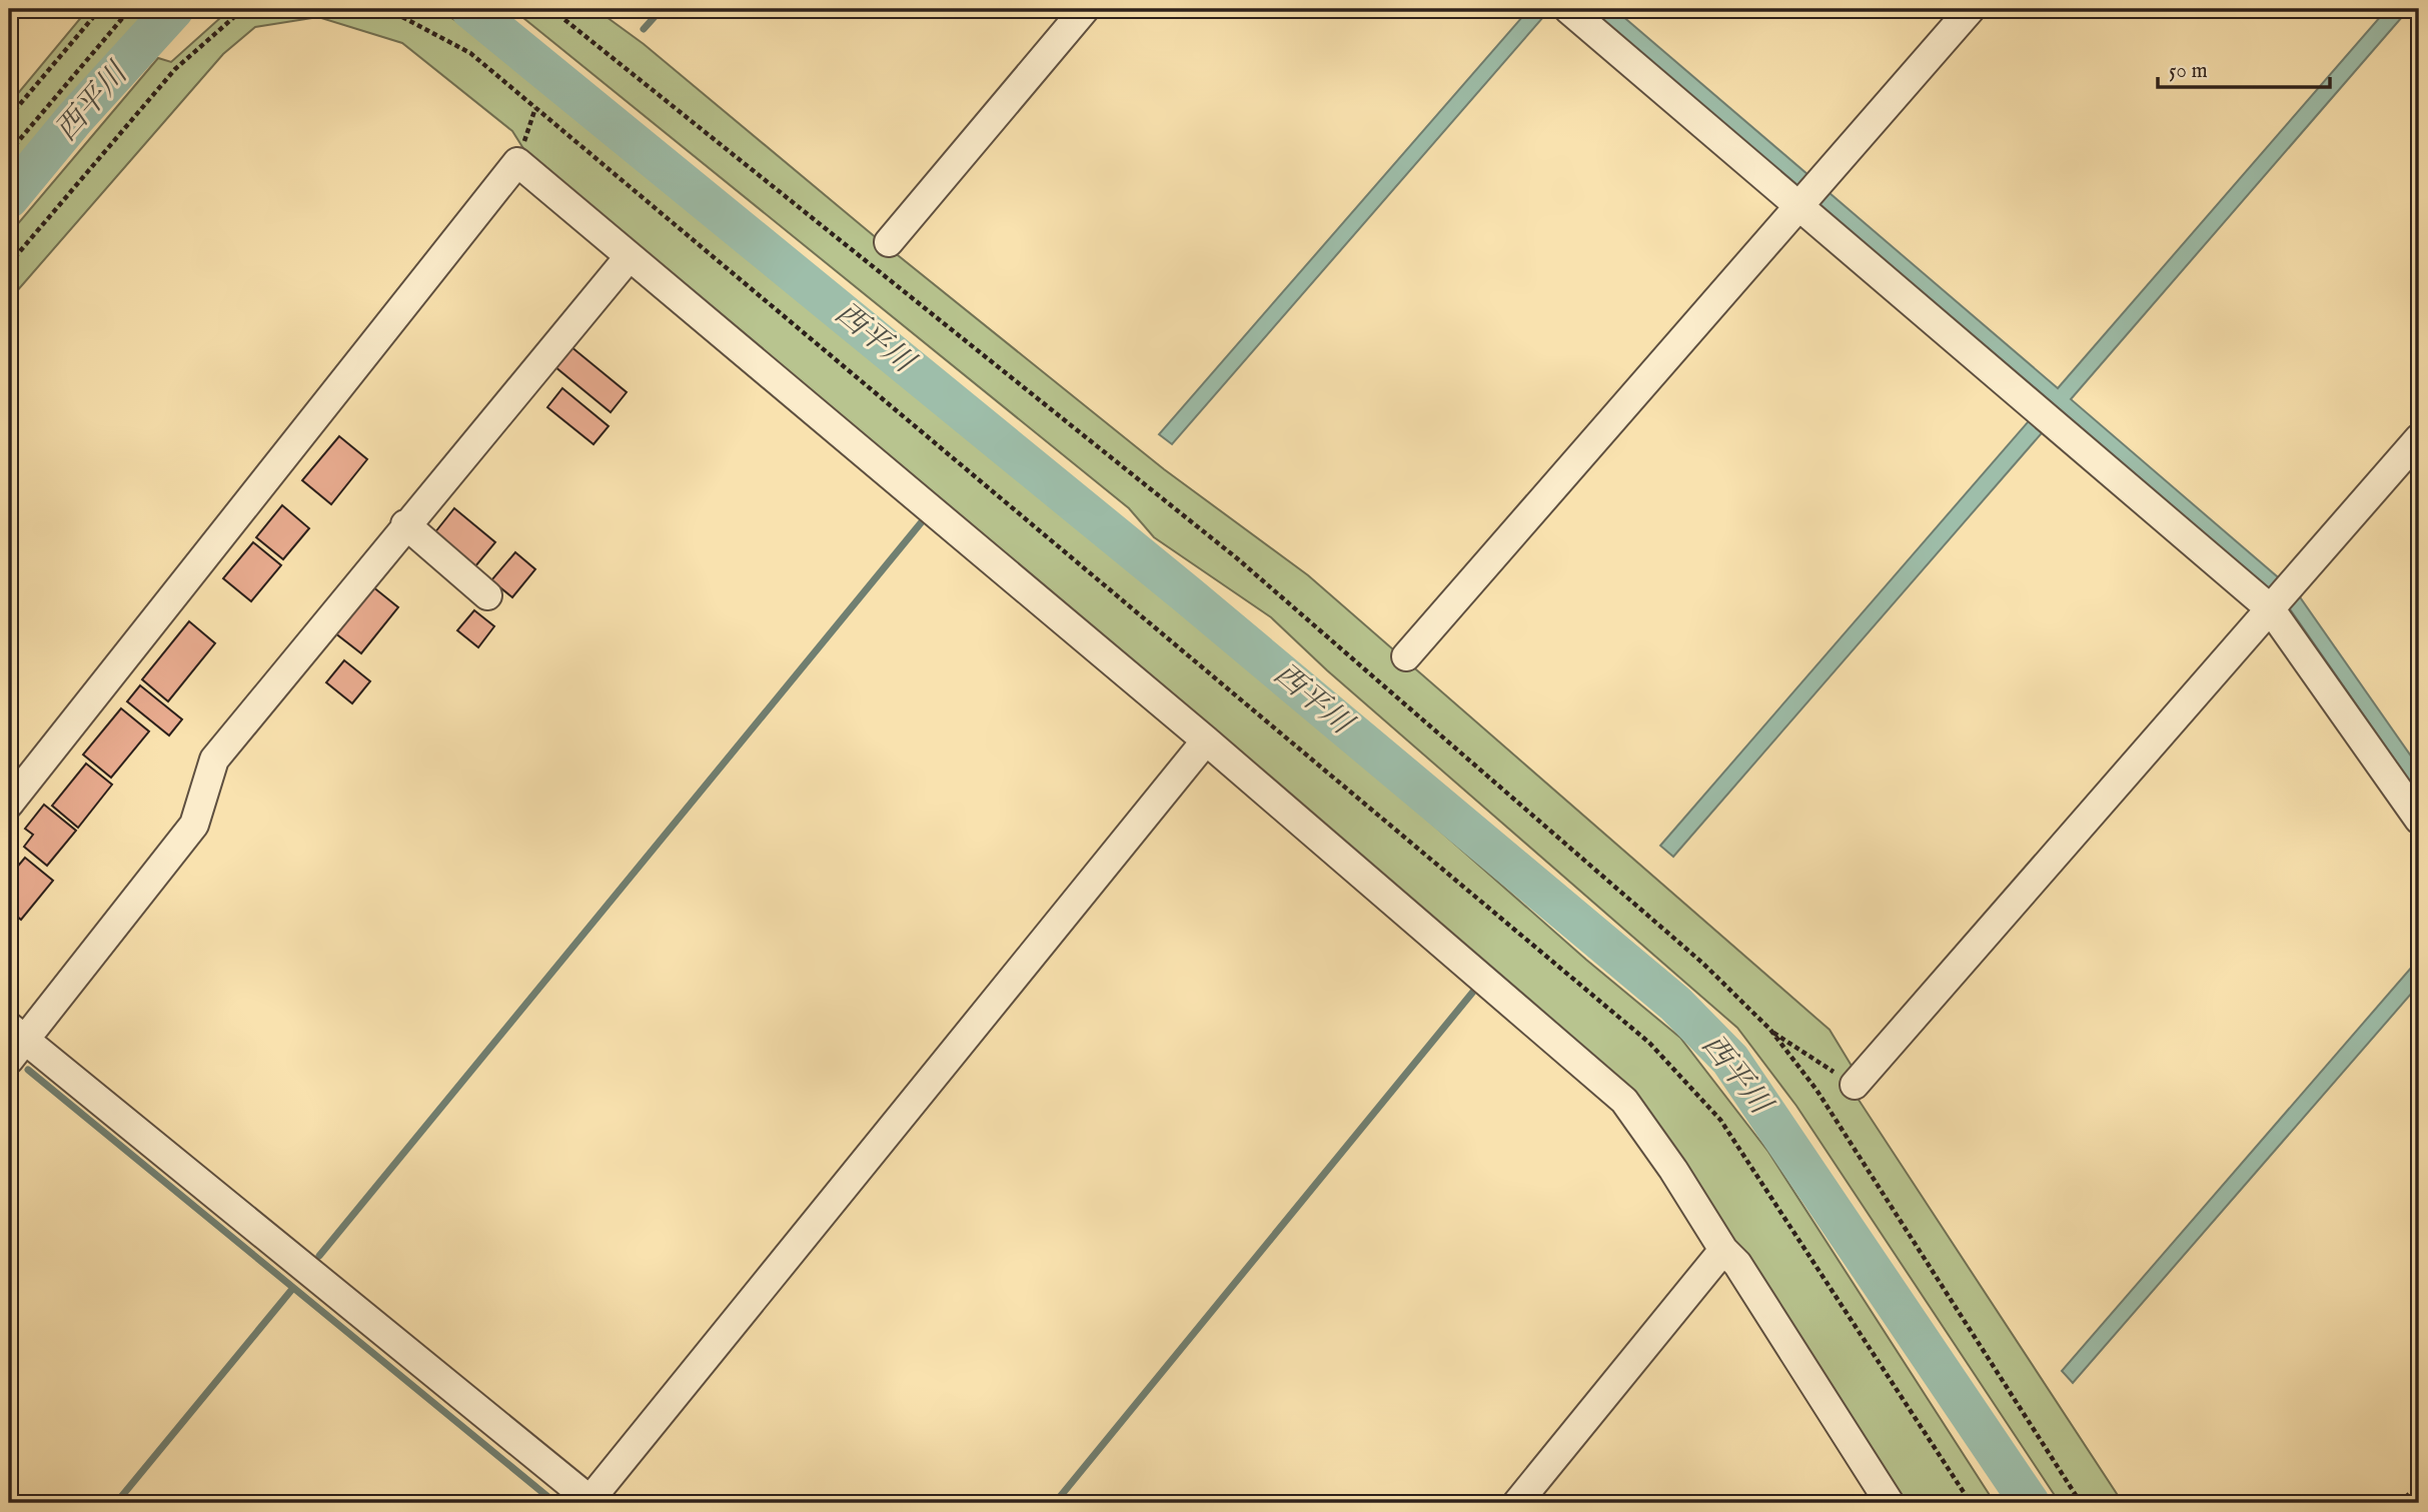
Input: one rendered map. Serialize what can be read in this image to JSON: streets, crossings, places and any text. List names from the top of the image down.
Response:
{
  "water": ["西平川"],
  "scale_bar": "50 m"
}
